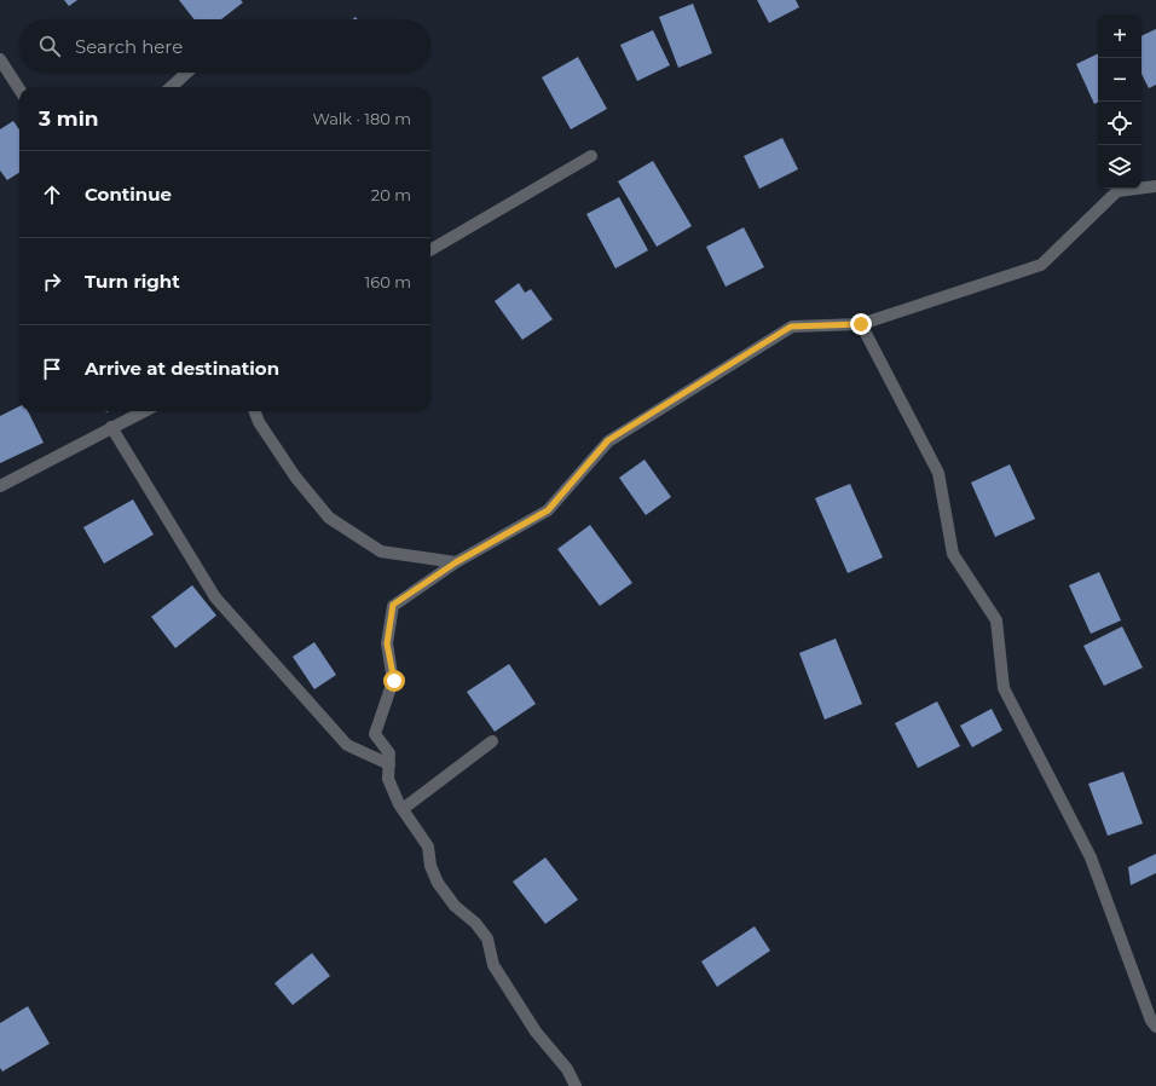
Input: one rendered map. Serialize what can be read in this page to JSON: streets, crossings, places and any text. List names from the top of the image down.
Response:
{
  "page": {
    "map_buttons": ["+", "−"],
    "search": "Search here",
    "heading": ["3 min", "Walk · 180 m"],
    "list": [
      ["Continue", "20 m"],
      ["Turn right", "160 m"],
      "Arrive at destination"
    ]
  }
}
